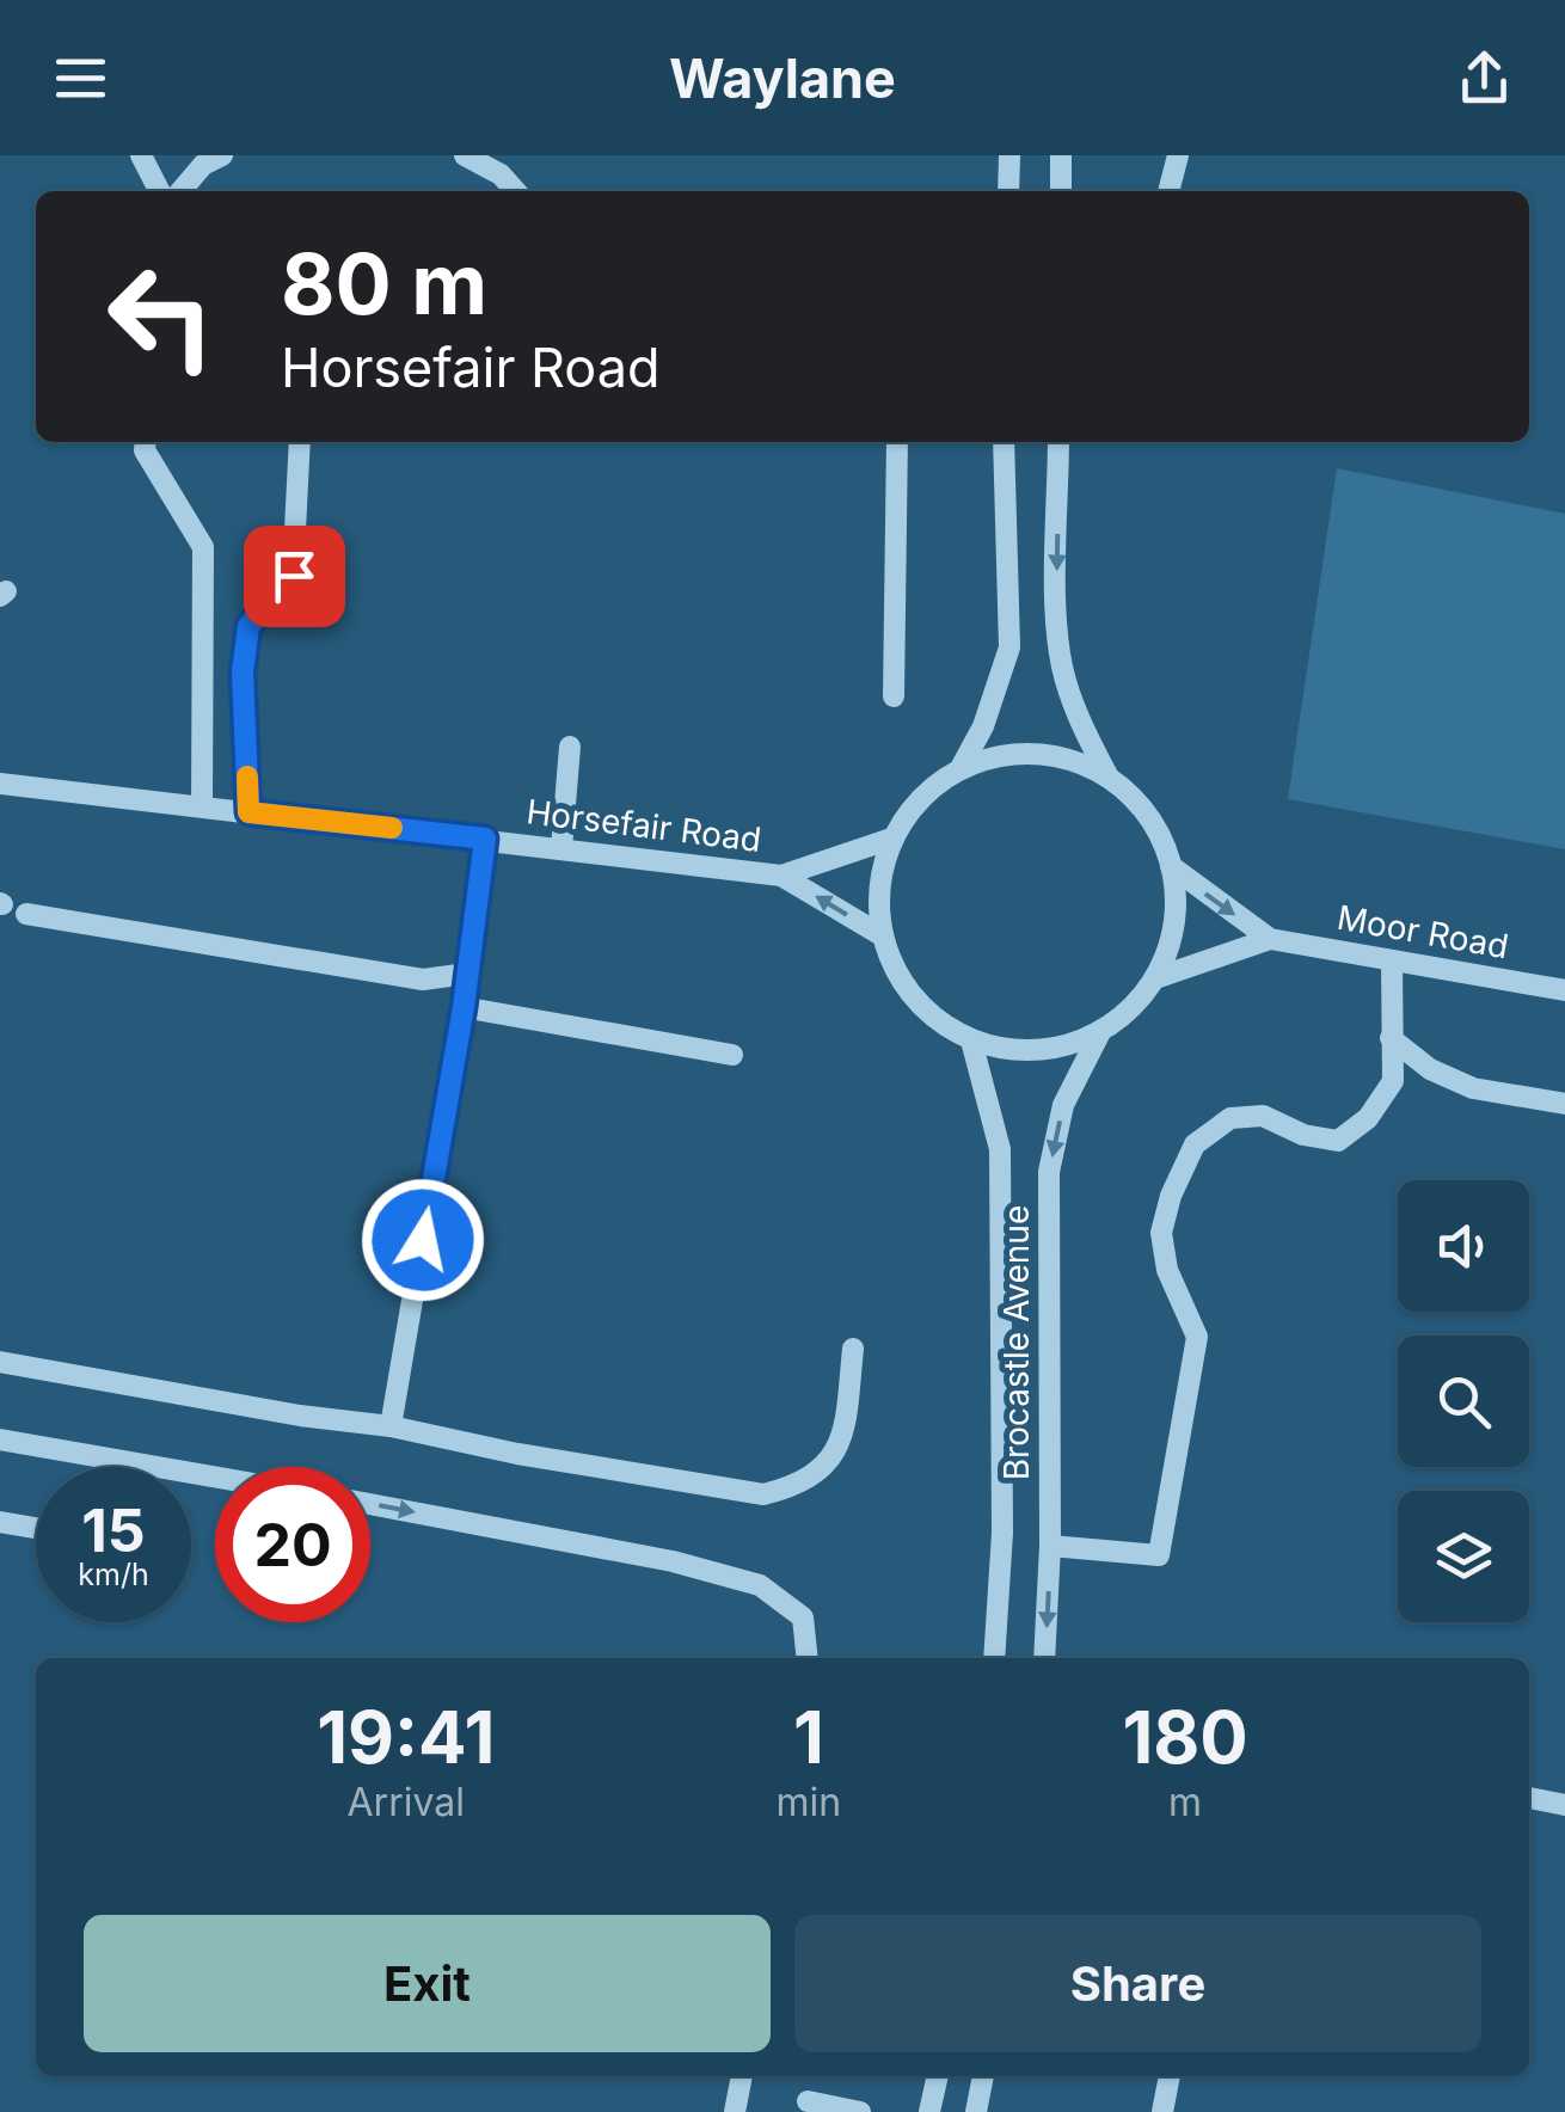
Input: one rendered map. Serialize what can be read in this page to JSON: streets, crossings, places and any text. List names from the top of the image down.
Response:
{
  "streets": {
    "street": ["Horsefair Road", "Moor Road", "Brocastle Avenue"]
  },
  "crossings": [
    ["Horsefair Road", "Moor Road"],
    ["Horsefair Road", "Brocastle Avenue"],
    ["Moor Road", "Brocastle Avenue"]
  ],
  "page": {
    "header": "Waylane",
    "turn": ["80 m", "Horsefair Road"],
    "speed": "15 km/h",
    "limit": "20",
    "eta": [
      "19:41",
      "Arrival",
      "1",
      "min",
      "180",
      "m"
    ],
    "buttons": ["Exit", "Share"]
  }
}
